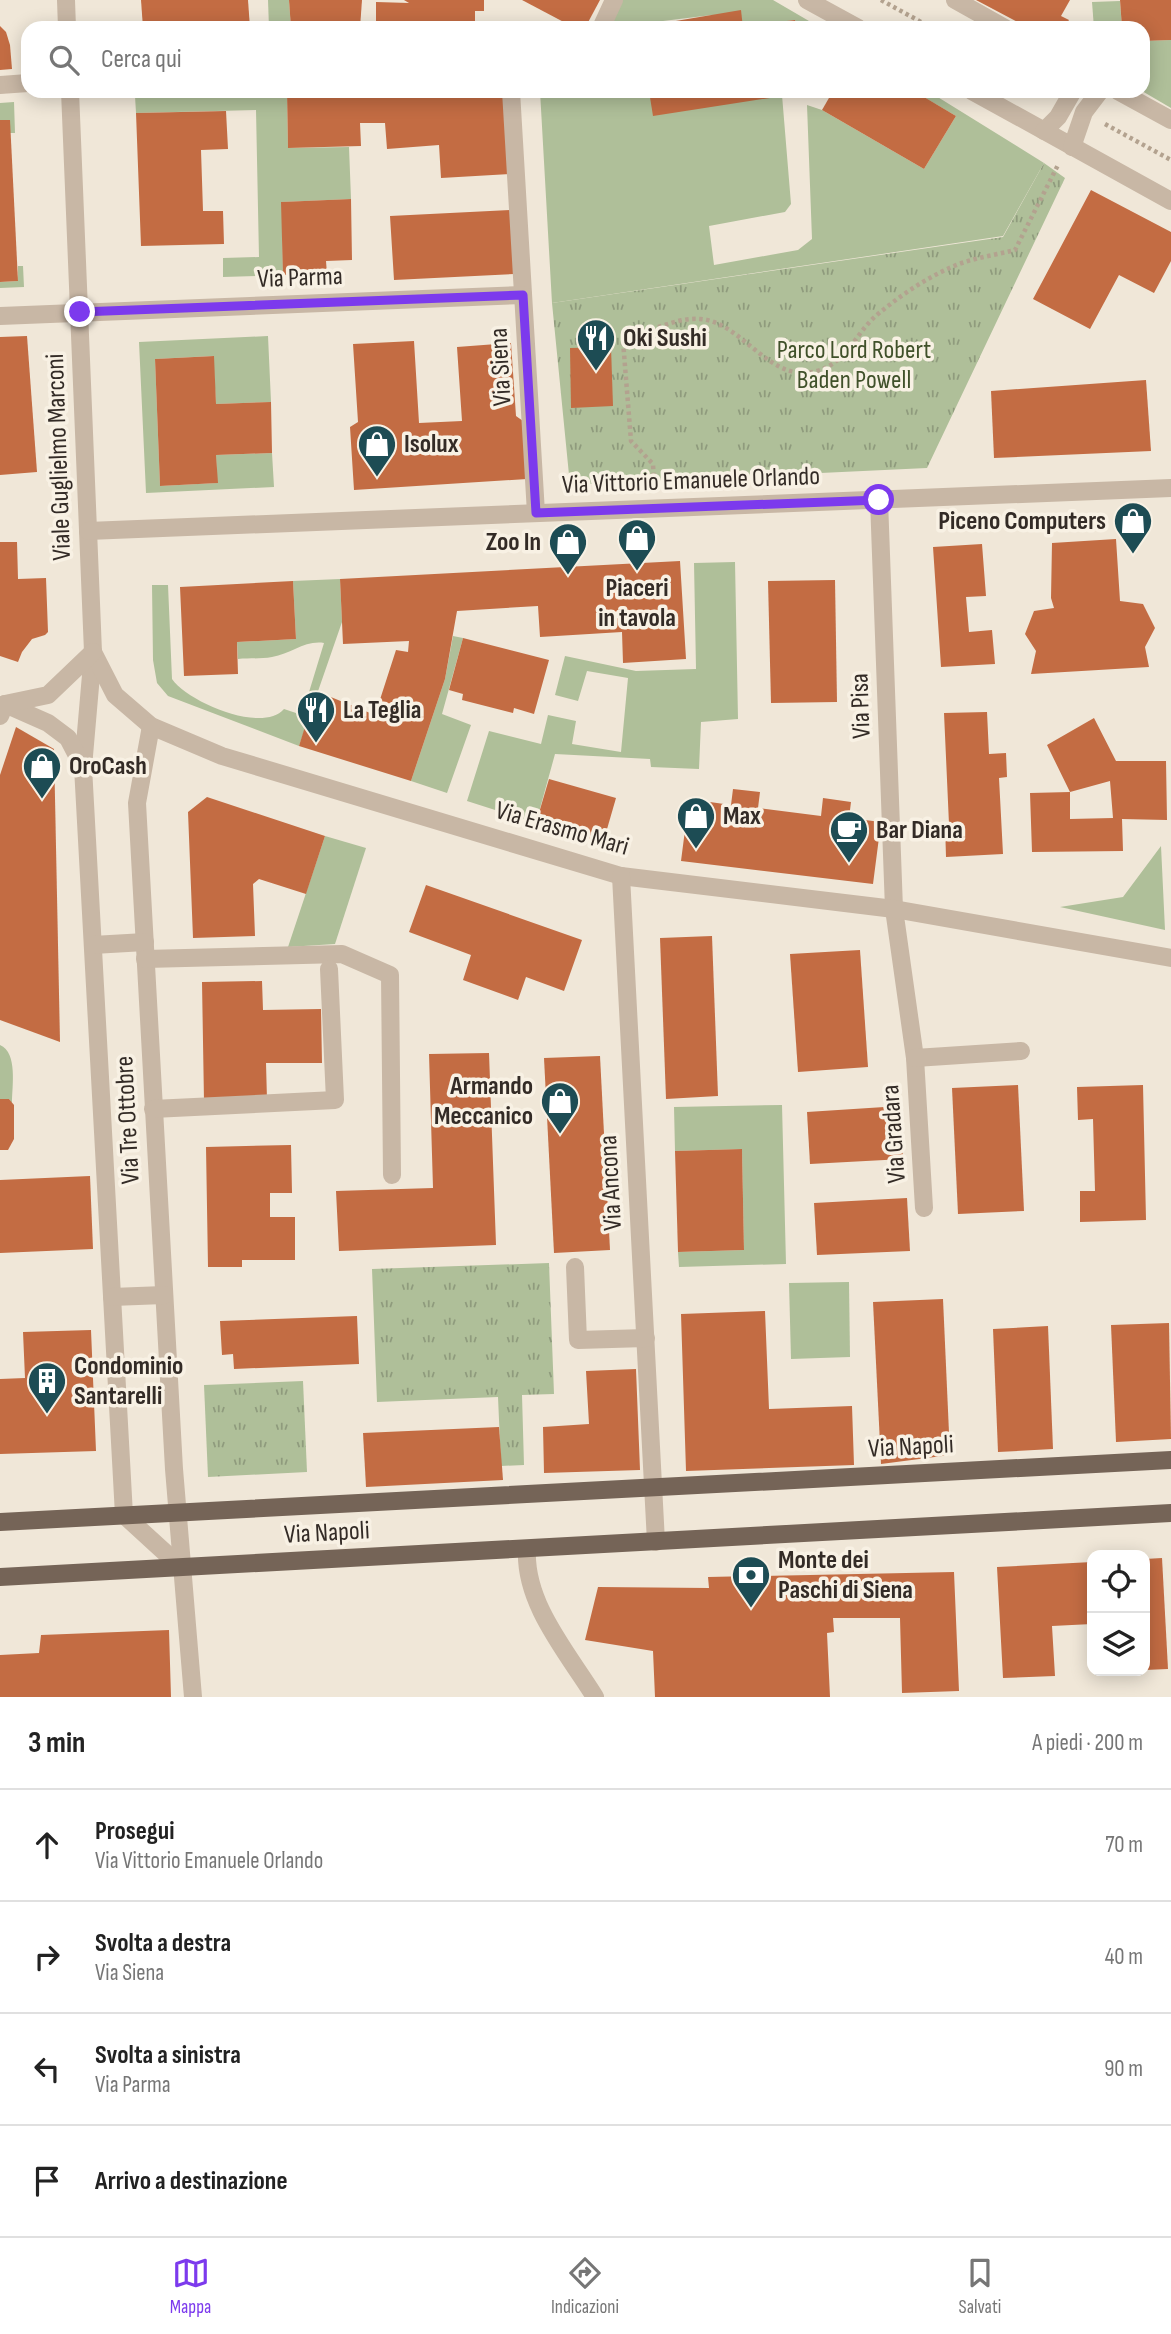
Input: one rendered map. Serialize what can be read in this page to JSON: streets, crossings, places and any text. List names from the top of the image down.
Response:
{
  "streets": {
    "main road": ["Via Napoli"],
    "street": [
      "Via Parma",
      "Via Siena",
      "Viale Guglielmo Marconi",
      "Via Vittorio Emanuele Orlando",
      "Via Pisa",
      "Via Erasmo Mari",
      "Via Tre Ottobre",
      "Via Gradara",
      "Via Ancona"
    ]
  },
  "crossings": [
    ["Via Parma", "Via Siena"],
    ["Via Parma", "Viale Guglielmo Marconi"],
    ["Via Siena", "Via Vittorio Emanuele Orlando"],
    ["Viale Guglielmo Marconi", "Via Vittorio Emanuele Orlando"],
    ["Viale Guglielmo Marconi", "Via Erasmo Mari"],
    ["Viale Guglielmo Marconi", "Via Tre Ottobre"],
    ["Via Vittorio Emanuele Orlando", "Via Pisa"],
    ["Via Pisa", "Via Erasmo Mari"],
    ["Via Pisa", "Via Gradara"],
    ["Via Erasmo Mari", "Via Tre Ottobre"],
    ["Via Erasmo Mari", "Via Gradara"],
    ["Via Erasmo Mari", "Via Ancona"],
    ["Via Tre Ottobre", "Via Napoli"],
    ["Via Ancona", "Via Napoli"]
  ],
  "parks": ["Parco Lord Robert Baden Powell"],
  "places": {
    "restaurant": ["Oki Sushi", "La Teglia"],
    "shop": [
      "Isolux",
      "Piceno Computers",
      "Piaceri in tavola",
      "Zoo In",
      "OroCash",
      "Max",
      "Armando Meccanico"
    ],
    "cafe": ["Bar Diana"],
    "building": ["Condominio Santarelli"],
    "bank": ["Monte dei Paschi di Siena"]
  },
  "page": {
    "search": "Cerca qui",
    "heading": ["3 min", "A piedi · 200 m"],
    "list": [
      ["Prosegui", "Via Vittorio Emanuele Orlando", "70 m"],
      ["Svolta a destra", "Via Siena", "40 m"],
      ["Svolta a sinistra", "Via Parma", "90 m"],
      "Arrivo a destinazione"
    ],
    "nav": ["Mappa", "Indicazioni", "Salvati"]
  }
}
